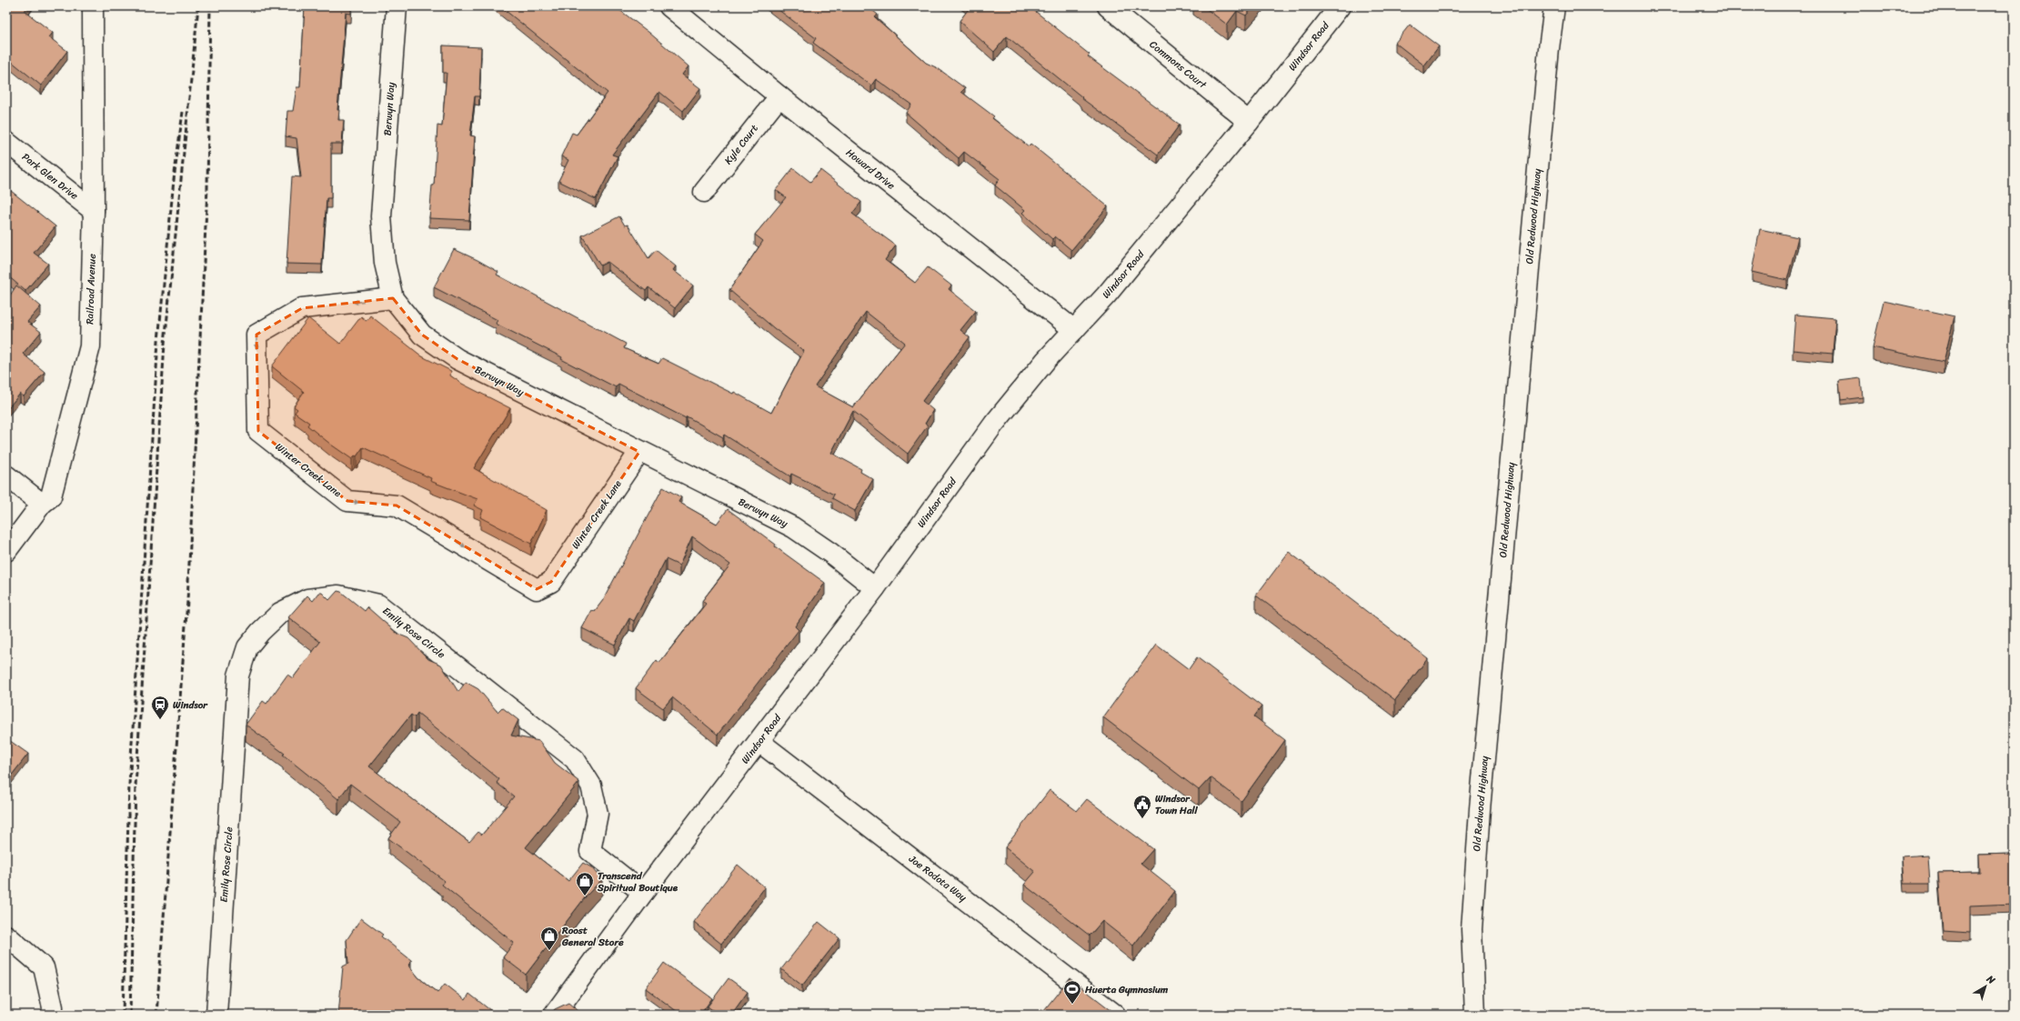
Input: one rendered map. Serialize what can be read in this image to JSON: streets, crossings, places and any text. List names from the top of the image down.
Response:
{
  "streets": {
    "street": [
      "Windsor Road",
      "Commons Court",
      "Berwyn Way",
      "Kyle Court",
      "Howard Drive",
      "Park Glen Drive",
      "Old Redwood Highway",
      "Railroad Avenue",
      "Winter Creek Lane",
      "Emily Rose Circle",
      "Joe Rodota Way"
    ]
  },
  "crossings": [
    ["Windsor Road", "Commons Court"],
    ["Windsor Road", "Berwyn Way"],
    ["Windsor Road", "Howard Drive"],
    ["Windsor Road", "Emily Rose Circle"],
    ["Windsor Road", "Joe Rodota Way"],
    ["Berwyn Way", "Winter Creek Lane"],
    ["Kyle Court", "Howard Drive"],
    ["Park Glen Drive", "Railroad Avenue"]
  ],
  "places": {
    "station": ["Windsor"],
    "public building": ["Windsor Town Hall"],
    "shop": ["Transcend Spiritual Boutique", "Roost General Store"],
    "sports": ["Huerta Gymnasium"]
  },
  "north": "top right"
}
